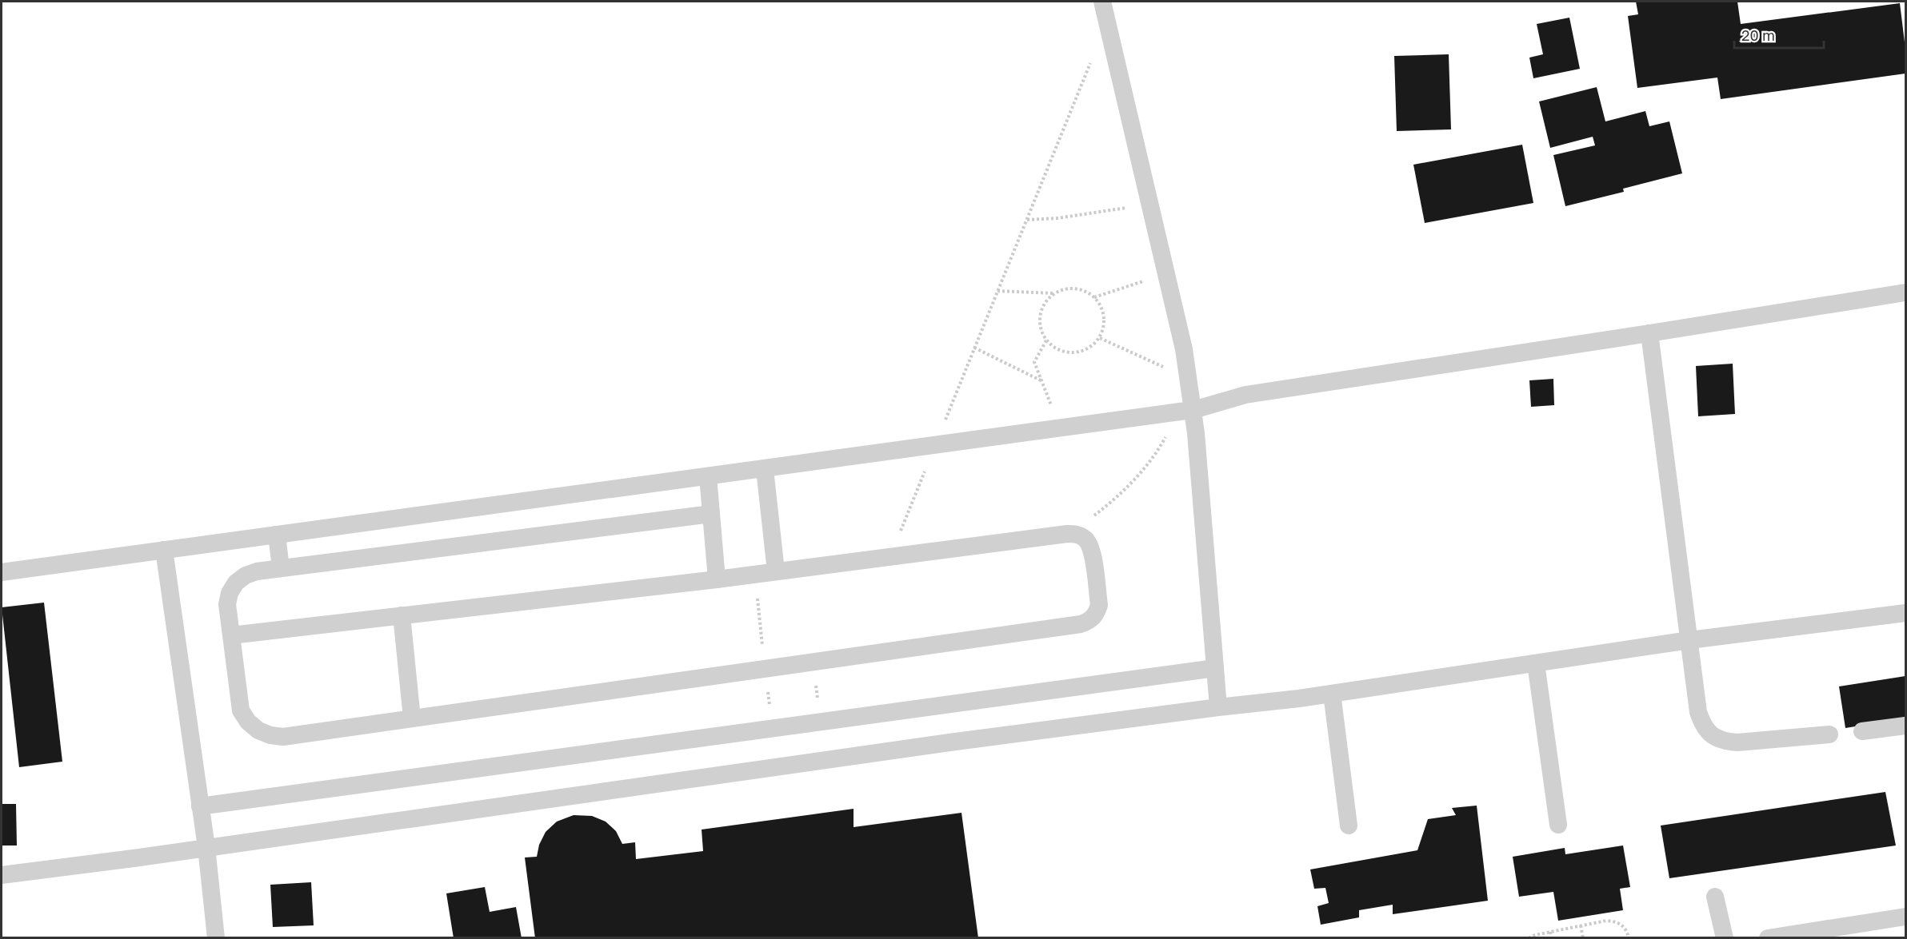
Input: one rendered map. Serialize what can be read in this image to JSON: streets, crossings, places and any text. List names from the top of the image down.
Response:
{
  "scale_bar": "20 m"
}
